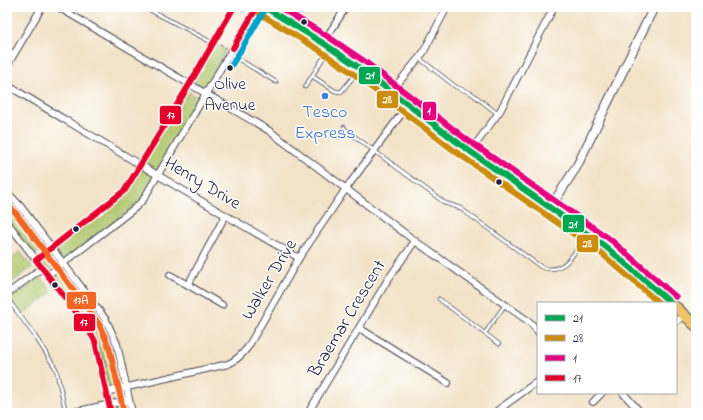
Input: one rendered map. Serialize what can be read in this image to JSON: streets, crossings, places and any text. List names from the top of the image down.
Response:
{
  "streets": {
    "street": ["Henry Drive", "Walker Drive", "Braemar Crescent"]
  },
  "crossings": [
    ["Henry Drive", "Walker Drive"]
  ],
  "places": ["Olive Avenue", "Tesco Express"],
  "lines": [
    "transit line 21",
    "transit line 1",
    "transit line 17",
    "transit line 28",
    "transit line 17A"
  ],
  "legend": [
    "21",
    "28",
    "1",
    "17"
  ]
}
